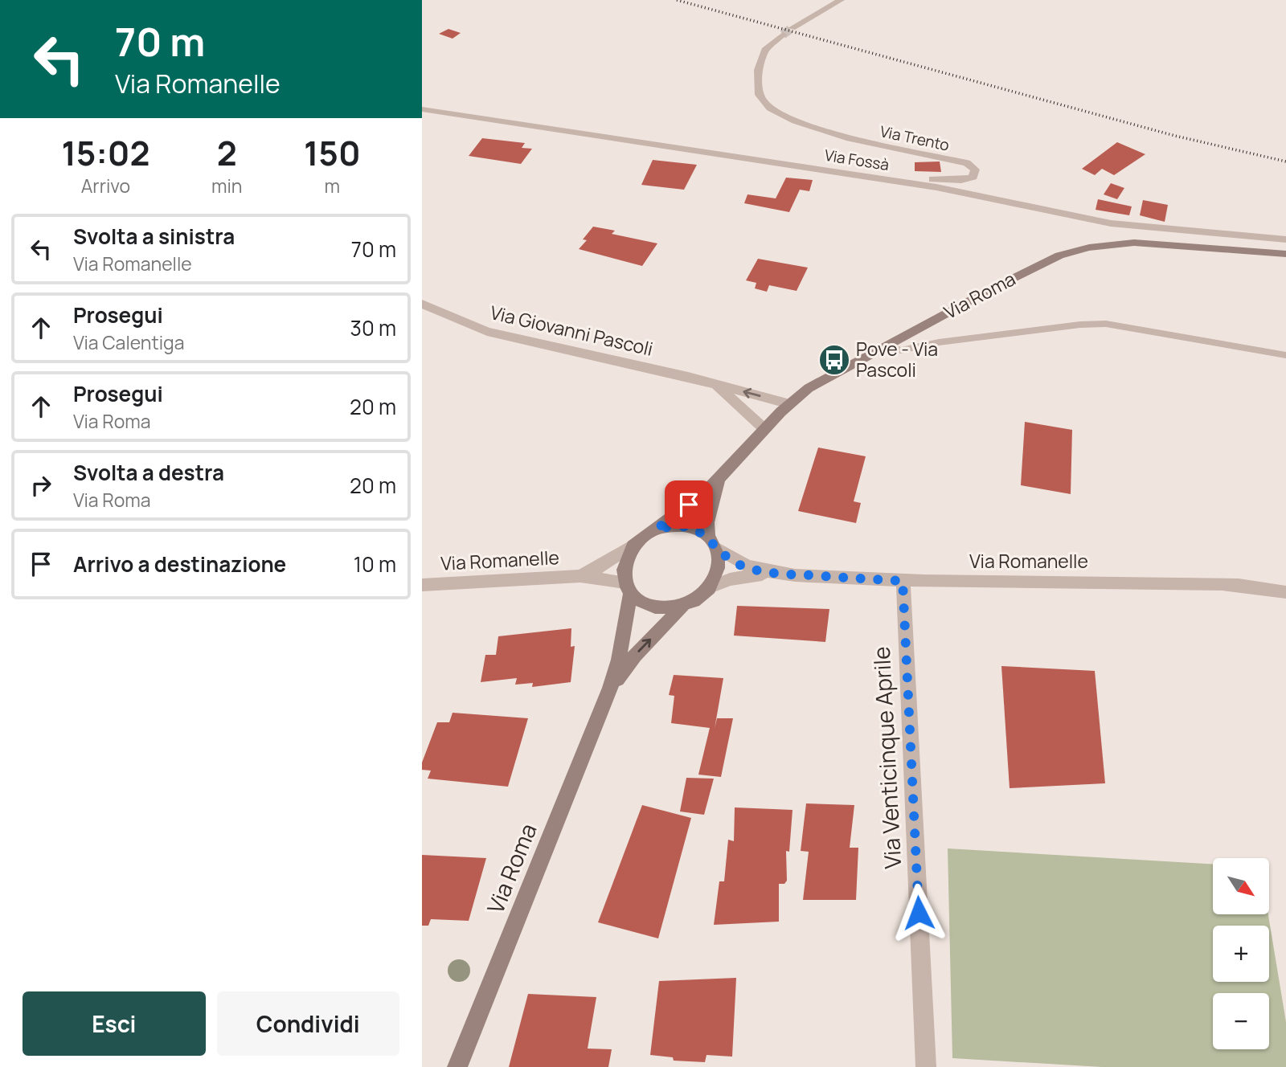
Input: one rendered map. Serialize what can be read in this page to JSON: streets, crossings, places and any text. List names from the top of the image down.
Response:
{
  "streets": {
    "main road": ["Via Roma"],
    "street": [
      "Via Trento",
      "Via Fossà",
      "Via Giovanni Pascoli",
      "Via Romanelle",
      "Via Venticinque Aprile"
    ]
  },
  "crossings": [
    ["Via Trento", "Via Fossà"],
    ["Via Roma", "Via Giovanni Pascoli"],
    ["Via Roma", "Via Romanelle"],
    ["Via Romanelle", "Via Venticinque Aprile"]
  ],
  "places": {
    "bus stop": ["Pove - Via Pascoli"]
  },
  "north": "bottom right",
  "page": {
    "turn": ["70 m", "Via Romanelle"],
    "eta": [
      "15:02",
      "Arrivo",
      "2",
      "min",
      "150",
      "m"
    ],
    "list": [
      {
        "name": "Svolta a sinistra",
        "note": "Via Romanelle",
        "value": "70 m"
      },
      {
        "name": "Prosegui",
        "note": "Via Calentiga",
        "value": "30 m"
      },
      {
        "name": "Prosegui",
        "note": "Via Roma",
        "value": "20 m"
      },
      {
        "name": "Svolta a destra",
        "note": "Via Roma",
        "value": "20 m"
      },
      {
        "name": "Arrivo a destinazione",
        "value": "10 m"
      }
    ],
    "map_buttons": ["+", "−"],
    "buttons": ["Esci", "Condividi"]
  }
}
